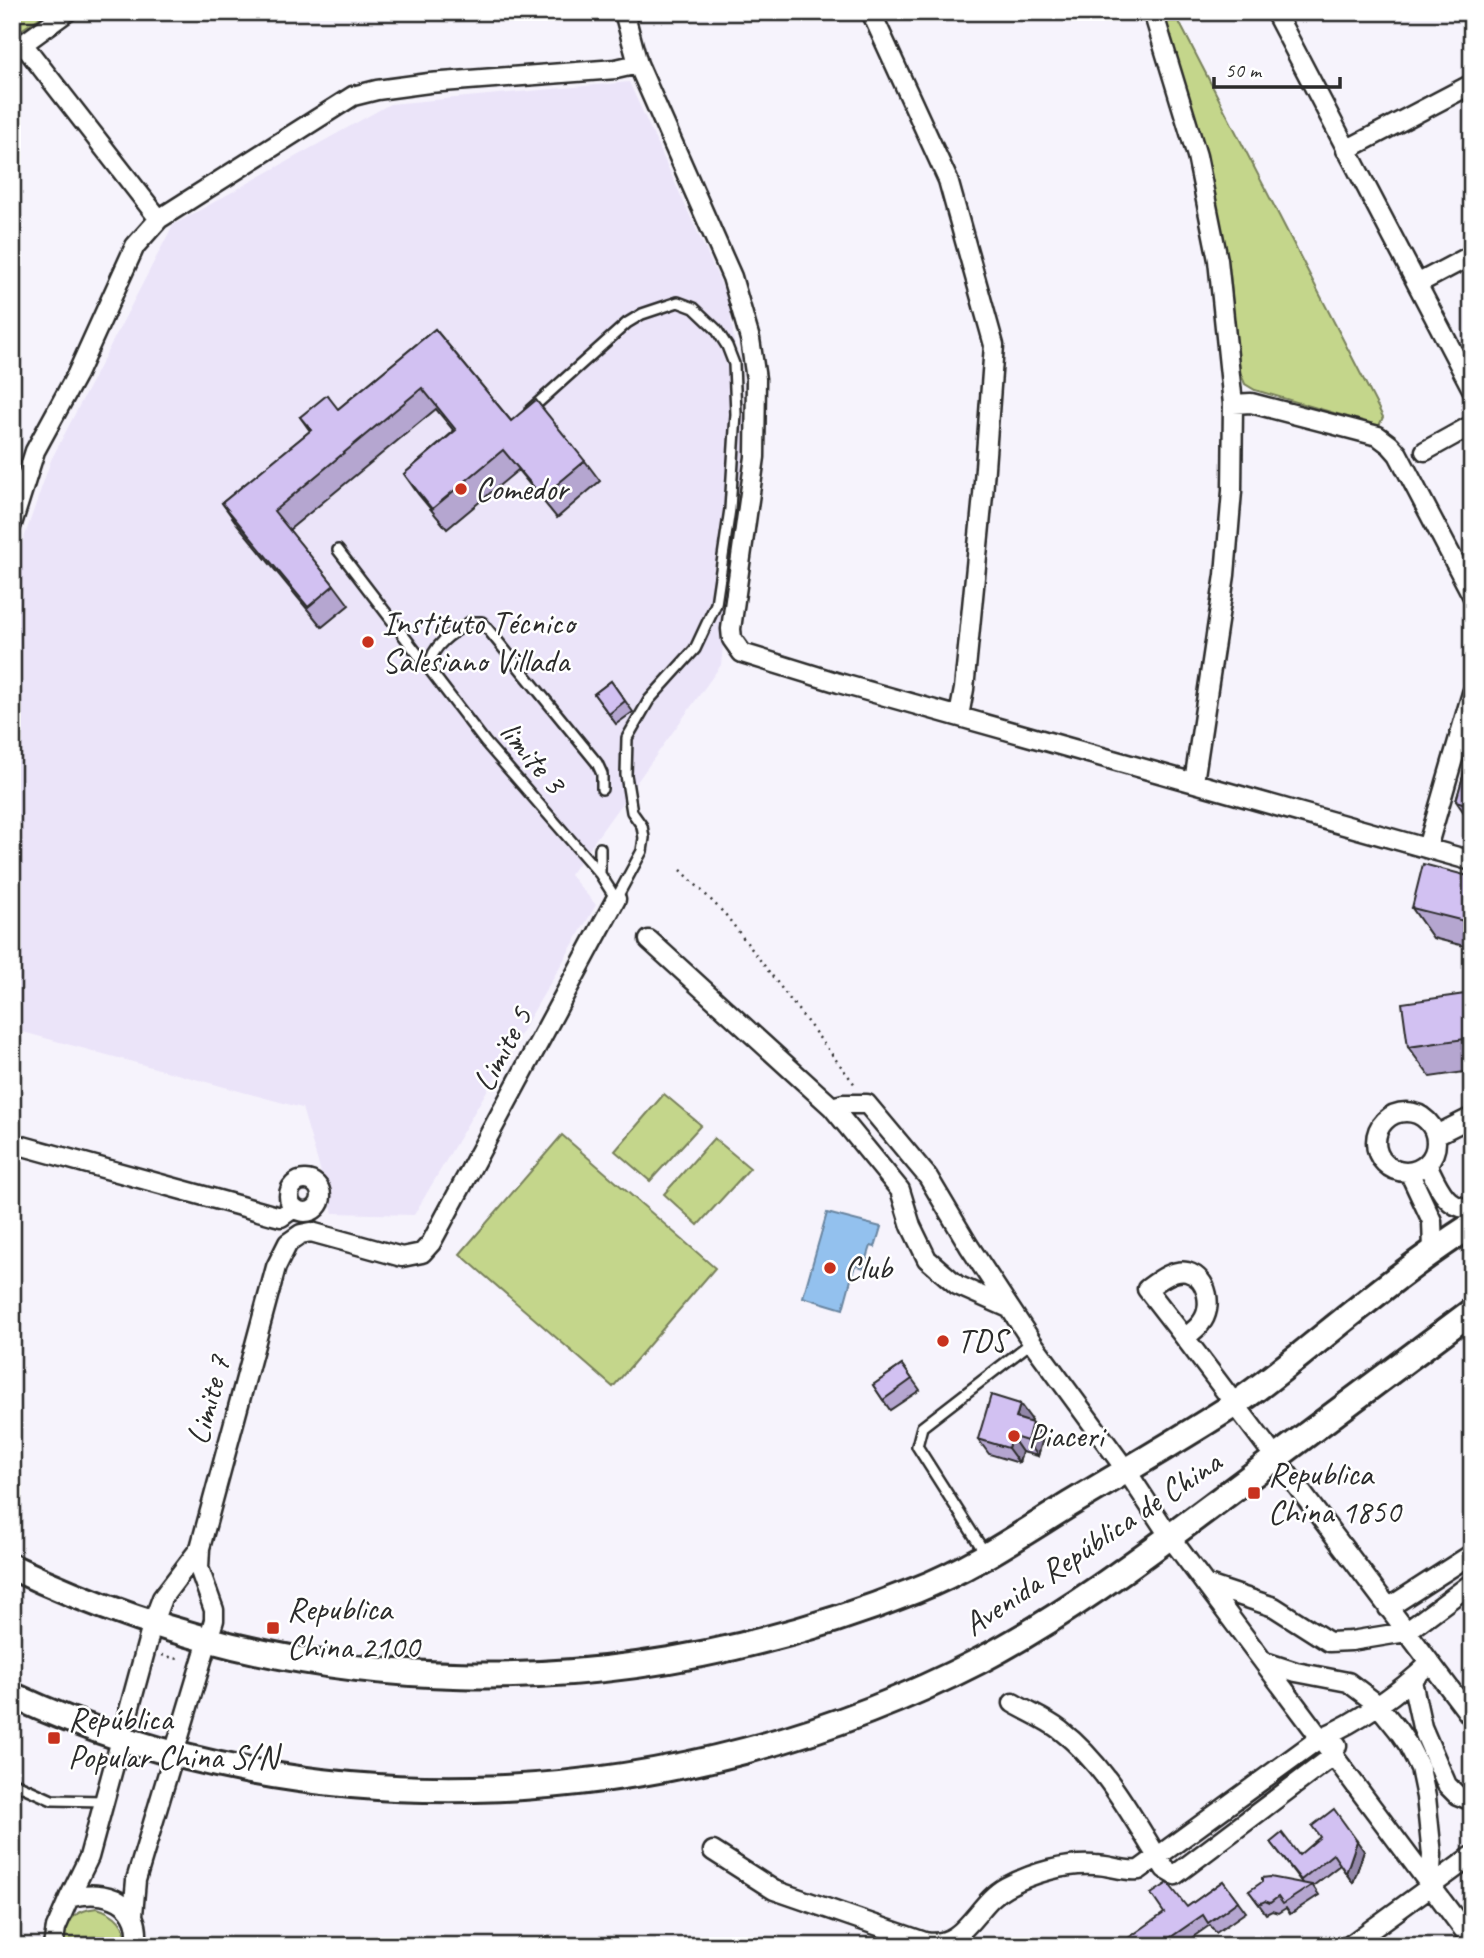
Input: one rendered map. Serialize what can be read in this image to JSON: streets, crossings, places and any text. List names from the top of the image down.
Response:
{
  "streets": {
    "main road": ["Avenida República de China"],
    "street": ["Limite 5", "Limite 7"],
    "lane": ["limite 3"]
  },
  "crossings": [
    ["limite 3", "Limite 5"],
    ["Limite 5", "Limite 7"]
  ],
  "places": {
    "other": [
      "Comedor",
      "Instituto Técnico Salesiano Villada",
      "Club",
      "TDS",
      "Piaceri"
    ],
    "transit": ["Republica China 1850", "Republica China 2100", "República Popular China S/N"]
  },
  "scale_bar": "50 m"
}
